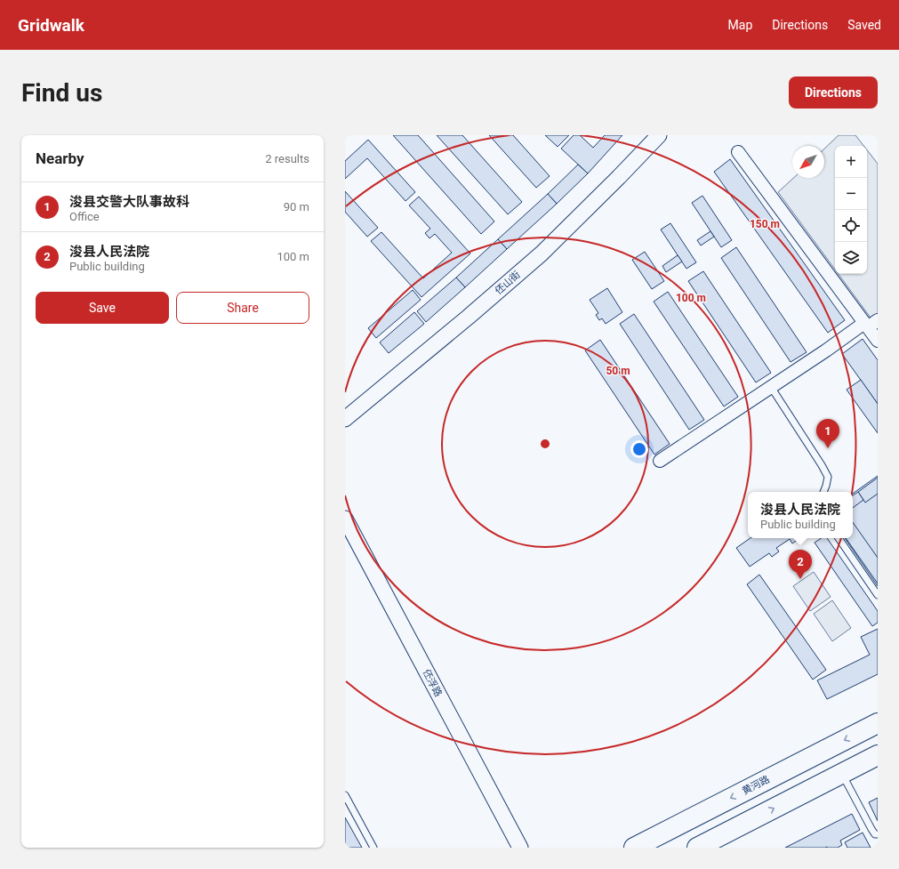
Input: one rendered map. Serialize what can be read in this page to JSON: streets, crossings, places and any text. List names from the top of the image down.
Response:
{
  "streets": {
    "main road": ["黄河路"],
    "street": ["伾山街", "伾浮路"]
  },
  "north": "bottom left",
  "page": {
    "header": "Gridwalk",
    "nav": ["Map", "Directions", "Saved"],
    "buttons": [
      "Directions",
      ["Save", "Share"]
    ],
    "title": "Find us",
    "heading": ["Nearby", "2 results"],
    "map_buttons": ["+", "−"],
    "list": [
      {
        "mark": "1",
        "name": "浚县交警大队事故科",
        "note": "Office",
        "value": "90 m"
      },
      {
        "mark": "2",
        "name": "浚县人民法院",
        "note": "Public building",
        "value": "100 m"
      }
    ],
    "pins": ["1", "2"],
    "popup": ["浚县人民法院", "Public building"]
  },
  "rings": ["150 m", "100 m", "50 m"]
}
